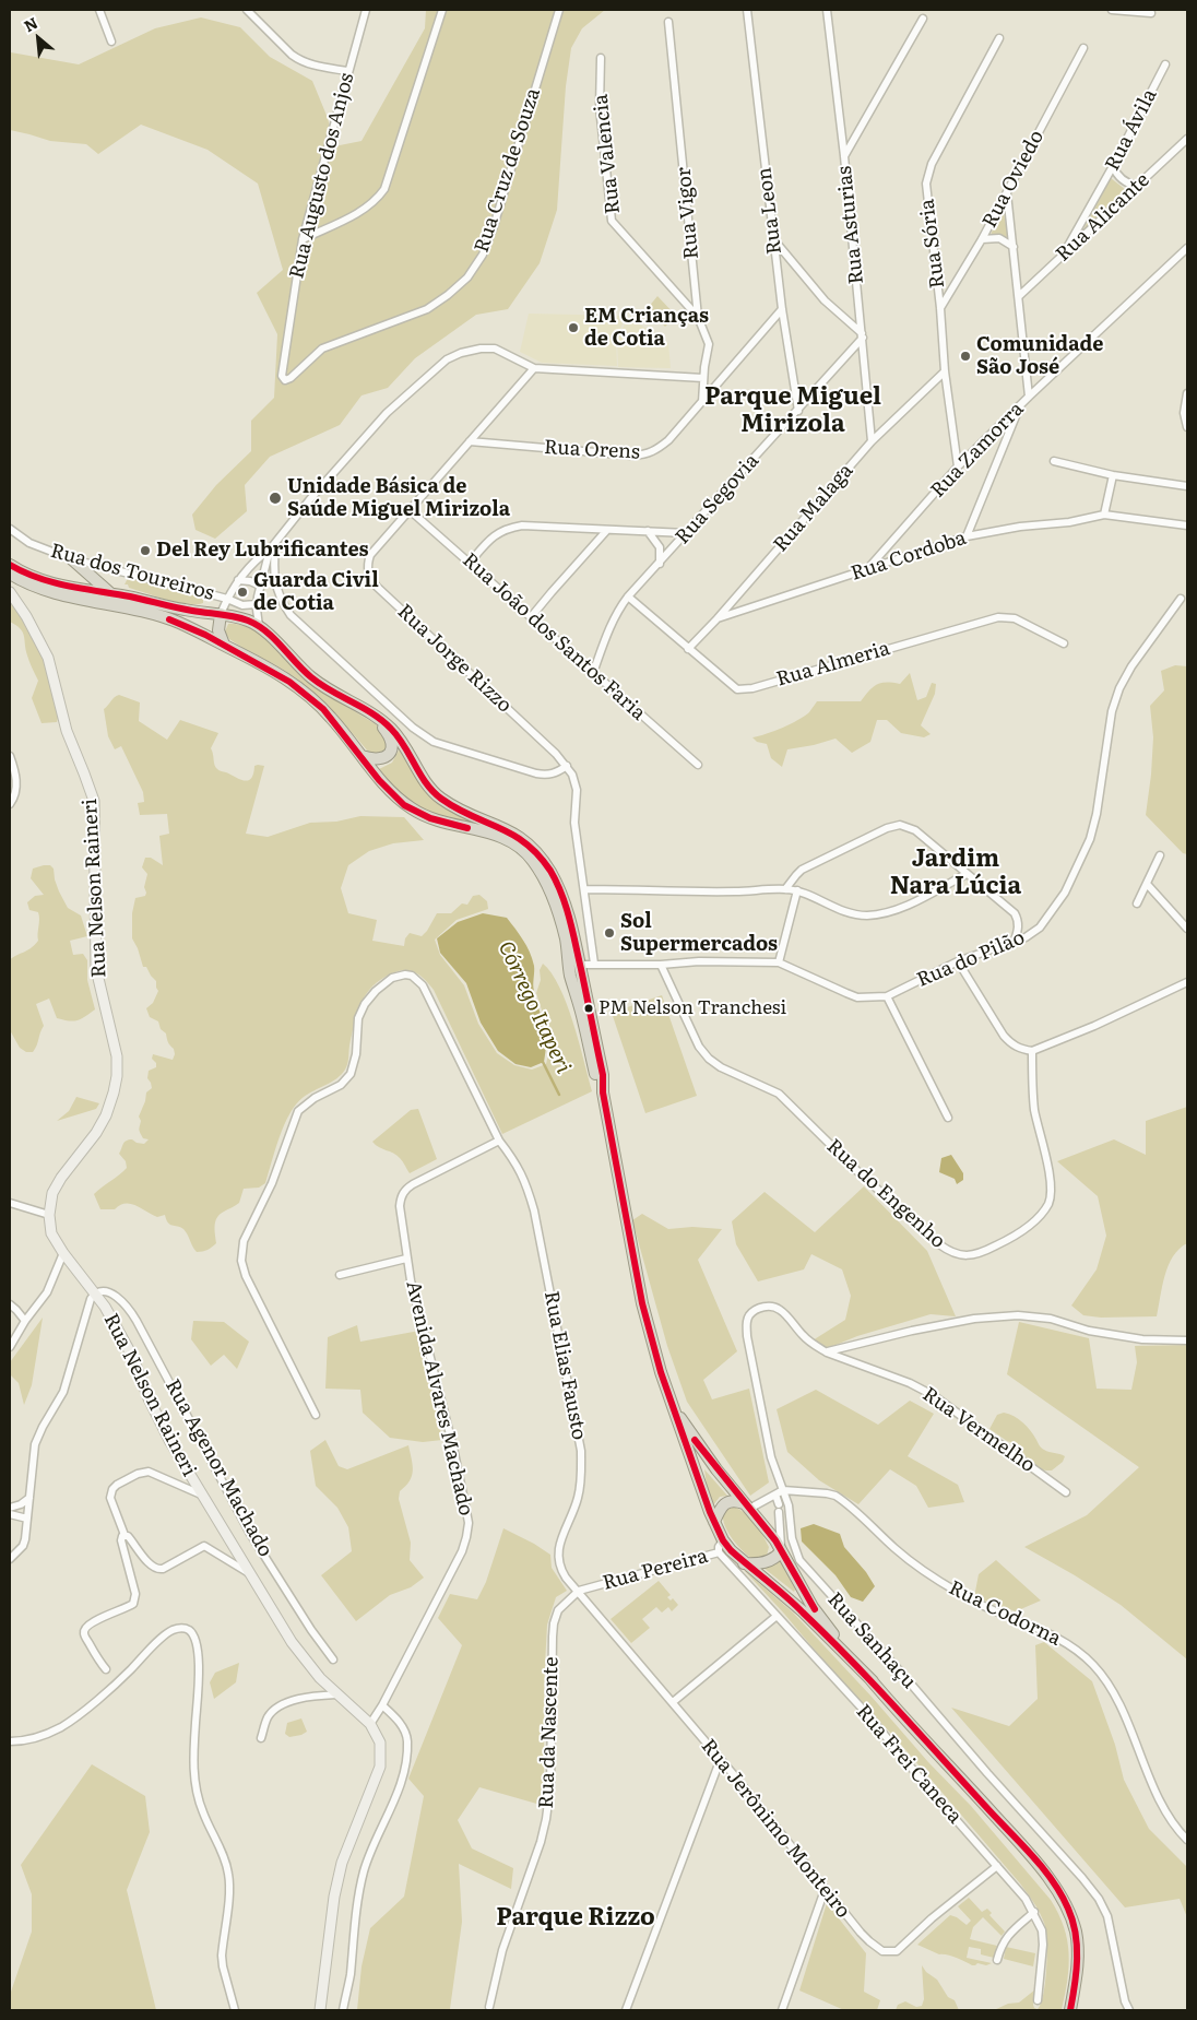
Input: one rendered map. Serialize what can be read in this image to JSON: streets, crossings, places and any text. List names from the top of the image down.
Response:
{
  "streets": {
    "main road": ["Rua Nelson Raineri"],
    "street": [
      "Rua Ávila",
      "Rua Valencia",
      "Rua Cruz de Souza",
      "Rua Augusto dos Anjos",
      "Rua Oviedo",
      "Rua Leon",
      "Rua Vigor",
      "Rua Alicante",
      "Rua Asturias",
      "Rua Sória",
      "Rua Orens",
      "Rua Zamorra",
      "Rua Segovia",
      "Rua Malaga",
      "Rua Cordoba",
      "Rua dos Toureiros",
      "Rua João dos Santos Faria",
      "Rua Jorge Rizzo",
      "Rua Almeria",
      "Rua do Pilão",
      "Rua do Engenho",
      "Rua Elias Fausto",
      "Avenida Alvares Machado",
      "Rua Vermelho",
      "Rua Agenor Machado",
      "Rua Pereira",
      "Rua Codorna",
      "Rua Sanhaçu",
      "Rua da Nascente",
      "Rua Frei Caneca",
      "Rua Jerônimo Monteiro"
    ]
  },
  "crossings": [
    ["Rua Ávila", "Rua Alicante"],
    ["Rua Valencia", "Rua Vigor"],
    ["Rua Cruz de Souza", "Rua Augusto dos Anjos"],
    ["Rua Oviedo", "Rua Sória"],
    ["Rua Leon", "Rua Orens"],
    ["Rua Leon", "Rua Segovia"],
    ["Rua Vigor", "Rua Orens"],
    ["Rua Asturias", "Rua Segovia"],
    ["Rua Asturias", "Rua Malaga"],
    ["Rua Sória", "Rua Zamorra"],
    ["Rua Sória", "Rua Malaga"],
    ["Rua Orens", "Rua Jorge Rizzo"],
    ["Rua Zamorra", "Rua Cordoba"],
    ["Rua Segovia", "Rua João dos Santos Faria"],
    ["Rua Segovia", "Rua Almeria"],
    ["Rua Malaga", "Rua Cordoba"],
    ["Rua Malaga", "Rua Almeria"],
    ["Rua João dos Santos Faria", "Rua Jorge Rizzo"],
    ["Rua Jorge Rizzo", "Rua do Pilão"],
    ["Rua Nelson Raineri", "Avenida Alvares Machado"],
    ["Rua Nelson Raineri", "Rua Agenor Machado"],
    ["Rua do Pilão", "Rua do Engenho"],
    ["Rua Elias Fausto", "Avenida Alvares Machado"],
    ["Rua Elias Fausto", "Rua Pereira"],
    ["Rua Elias Fausto", "Rua da Nascente"],
    ["Rua Elias Fausto", "Rua Jerônimo Monteiro"],
    ["Rua Vermelho", "Rua Sanhaçu"],
    ["Rua Pereira", "Rua da Nascente"],
    ["Rua Pereira", "Rua Frei Caneca"],
    ["Rua Pereira", "Rua Jerônimo Monteiro"],
    ["Rua Codorna", "Rua Sanhaçu"],
    ["Rua da Nascente", "Rua Jerônimo Monteiro"],
    ["Rua Frei Caneca", "Rua Jerônimo Monteiro"]
  ],
  "districts": ["Parque Miguel Mirizola", "Jardim Nara Lúcia", "Parque Rizzo"],
  "water": ["Córrego Itaperi"],
  "places": [
    "EM Crianças de Cotia",
    "Comunidade São José",
    "Unidade Básica de Saúde Miguel Mirizola",
    "Del Rey Lubrificantes",
    "Guarda Civil de Cotia",
    "Sol Supermercados",
    "PM Nelson Tranchesi"
  ],
  "north": "top left"
}
